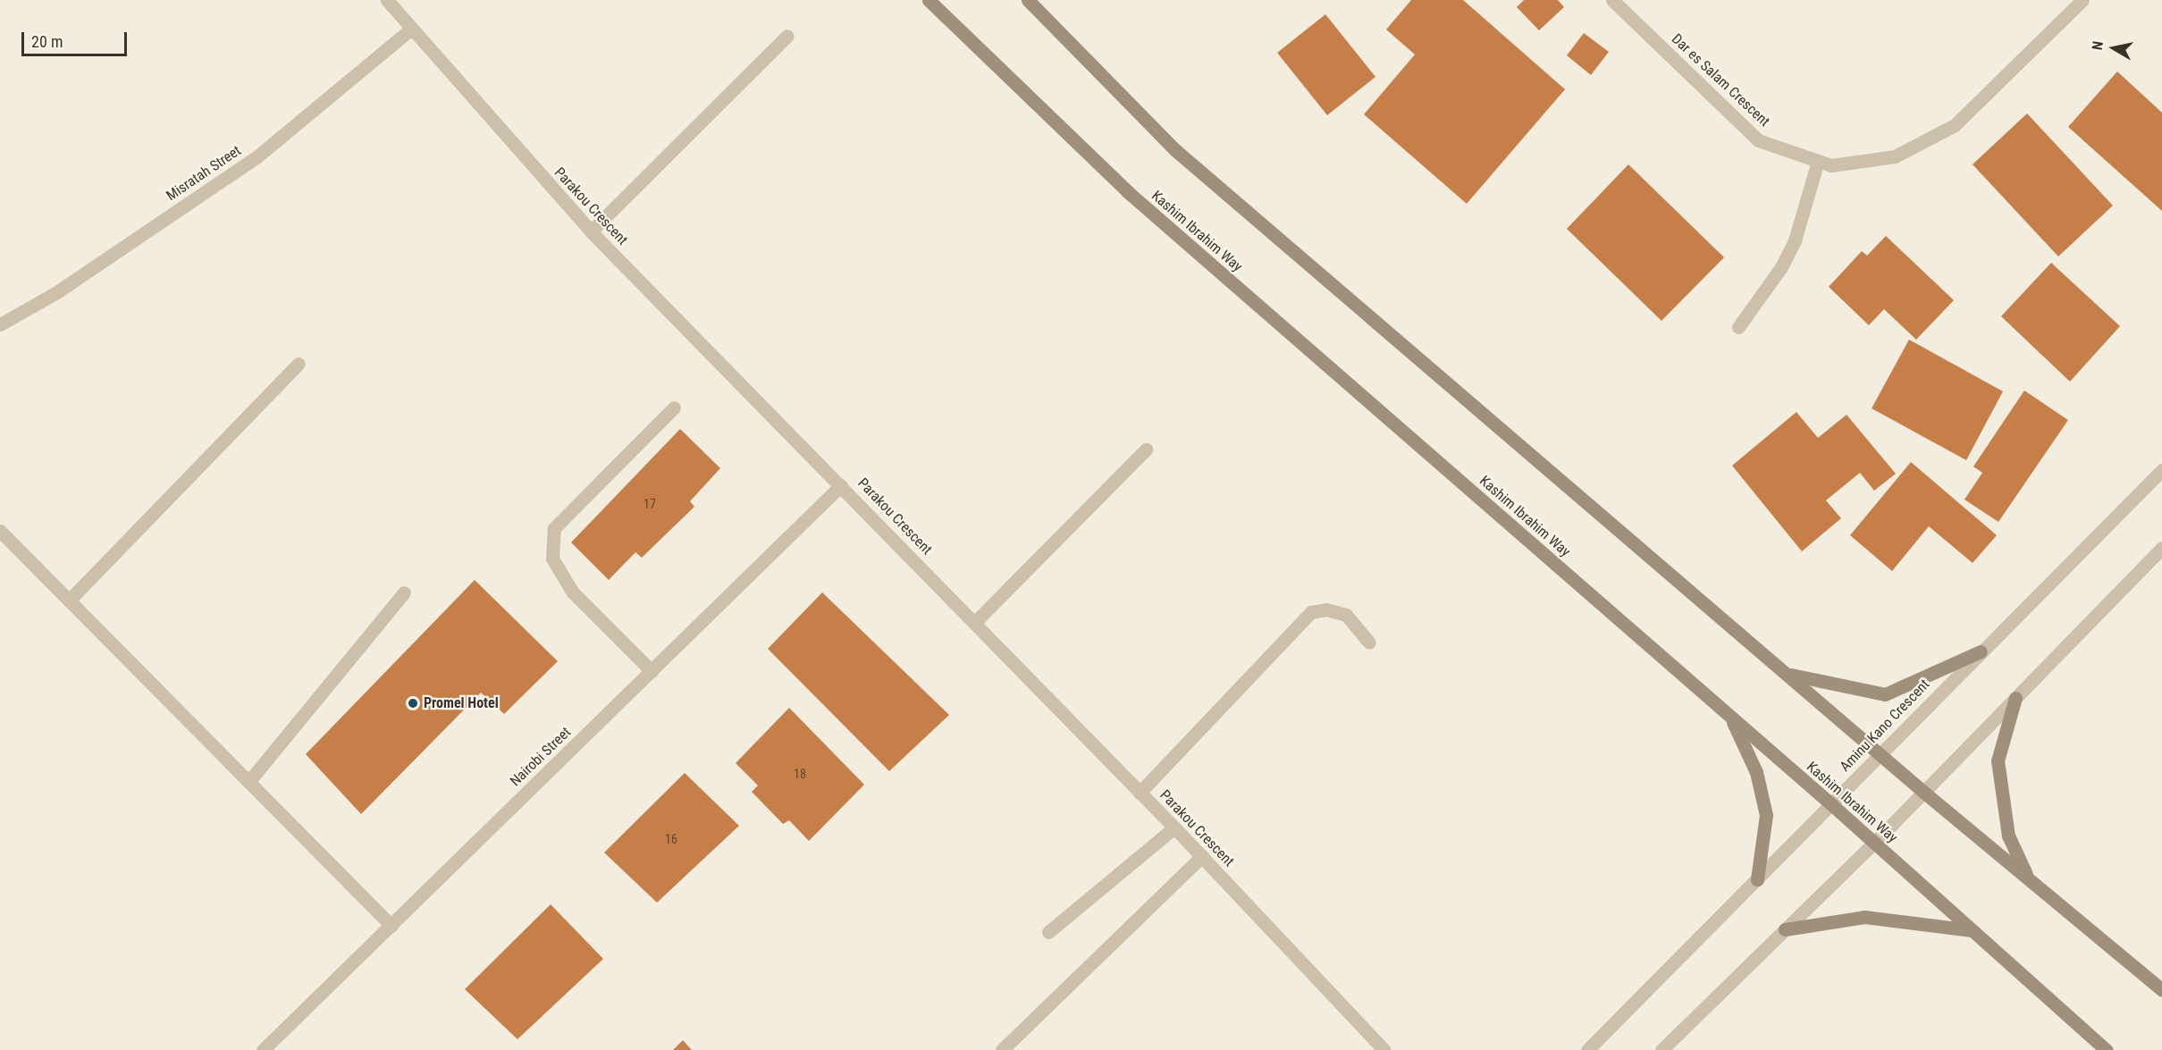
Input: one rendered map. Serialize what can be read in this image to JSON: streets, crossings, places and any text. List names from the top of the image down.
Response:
{
  "streets": {
    "main road": ["Kashim Ibrahim Way"],
    "street": [
      "Dar es Salam Crescent",
      "Misratah Street",
      "Parakou Crescent",
      "Aminu Kano Crescent",
      "Nairobi Street"
    ]
  },
  "crossings": [
    ["Misratah Street", "Parakou Crescent"],
    ["Parakou Crescent", "Nairobi Street"],
    ["Kashim Ibrahim Way", "Aminu Kano Crescent"]
  ],
  "places": ["Promel Hotel"],
  "house_numbers": ["17", "18", "16"],
  "scale_bar": "20 m",
  "north": "left"
}
